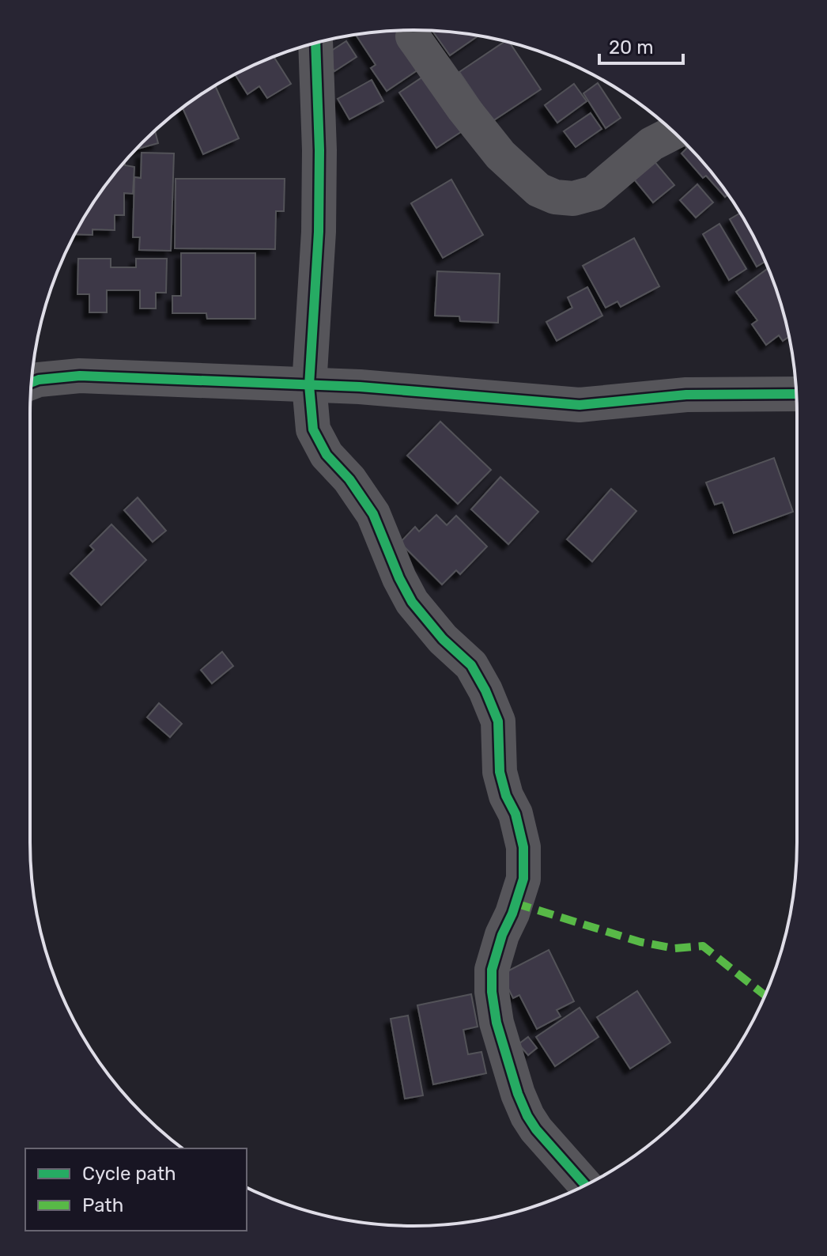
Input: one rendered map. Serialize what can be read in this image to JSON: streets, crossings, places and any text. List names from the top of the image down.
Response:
{
  "legend": ["Cycle path", "Path"],
  "scale_bar": "20 m"
}
